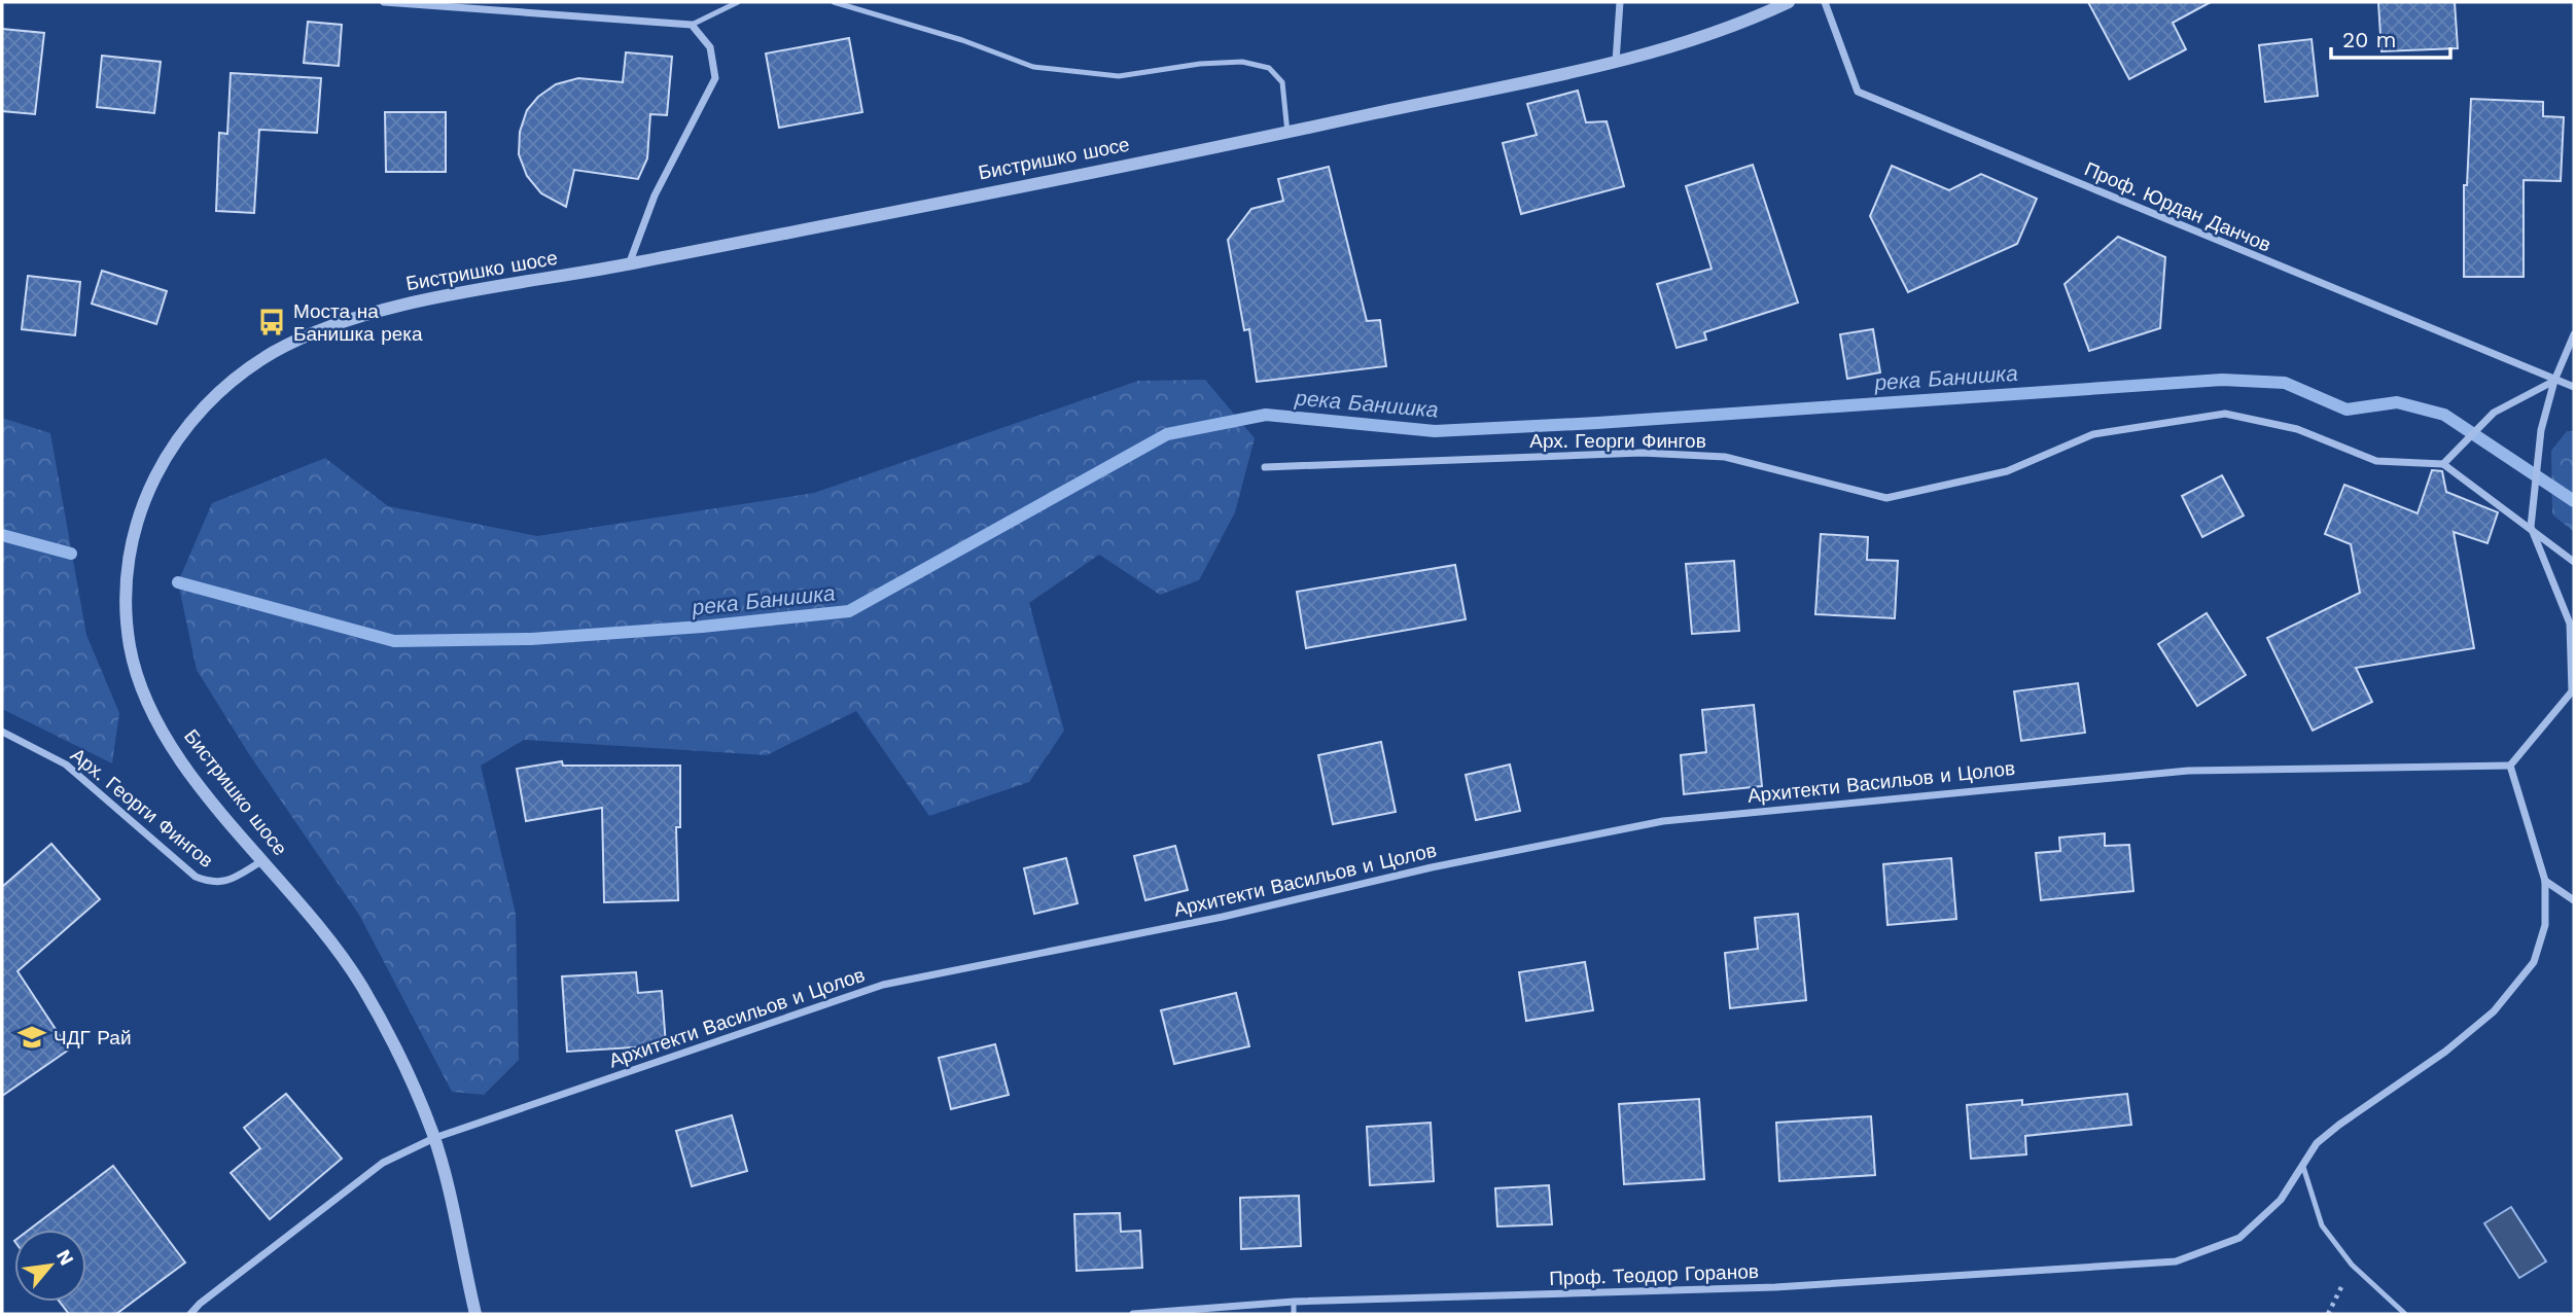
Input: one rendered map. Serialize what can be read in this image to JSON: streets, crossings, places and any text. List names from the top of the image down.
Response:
{
  "streets": {
    "street": [
      "Бистришко шосе",
      "Проф. Юрдан Данчов",
      "Арх. Георги Фингов",
      "Архитекти Васильов и Цолов",
      "Проф. Теодор Горанов"
    ]
  },
  "crossings": [
    ["Бистришко шосе", "Арх. Георги Фингов"],
    ["Бистришко шосе", "Архитекти Васильов и Цолов"],
    ["Архитекти Васильов и Цолов", "Проф. Теодор Горанов"]
  ],
  "water": ["река Банишка"],
  "places": {
    "bus stop": ["Моста на Банишка река"],
    "school or university": ["ЧДГ Рай"]
  },
  "scale_bar": "20 m",
  "north": "top right"
}
